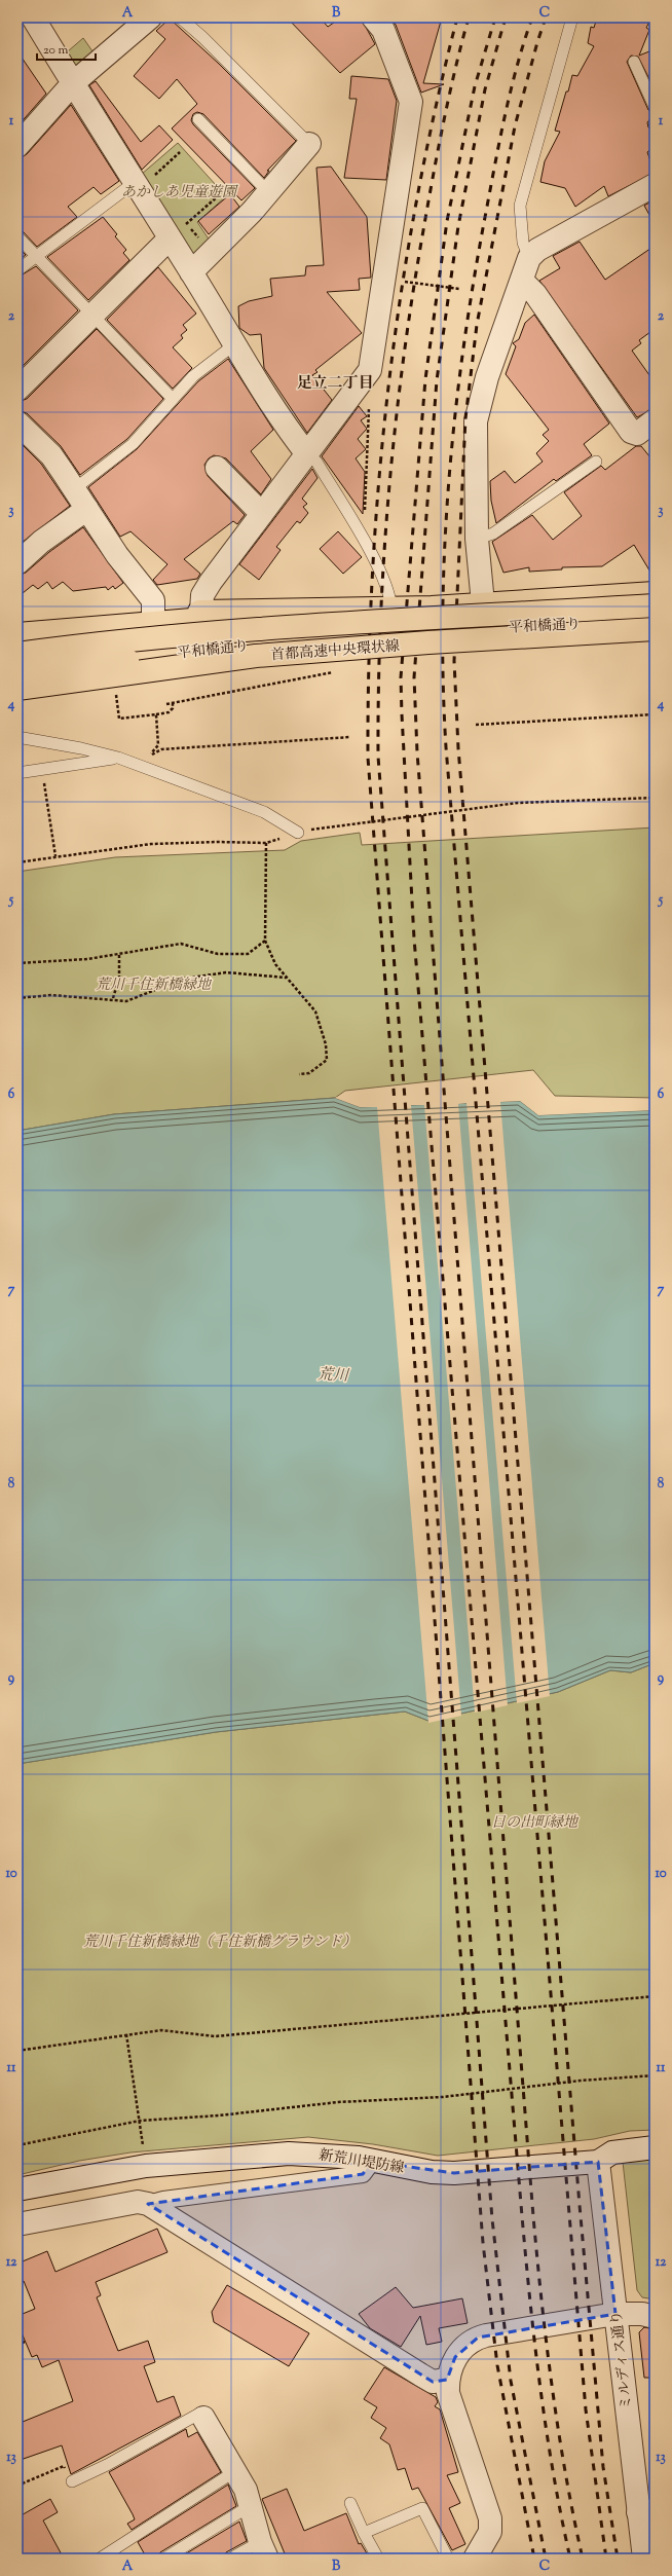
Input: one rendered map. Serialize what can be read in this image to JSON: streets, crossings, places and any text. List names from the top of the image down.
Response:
{
  "streets": {
    "main road": ["平和橋通り", "首都高速中央環状線"],
    "street": ["新荒川堤防線", "ミルディス通り"]
  },
  "crossings": [
    ["新荒川堤防線", "ミルディス通り"]
  ],
  "districts": ["足立二丁目"],
  "water": ["荒川"],
  "parks": [
    "あかしあ児童遊園",
    "荒川千住新橋緑地",
    "日の出町緑地",
    "荒川千住新橋緑地（千住新橋グラウンド）"
  ],
  "scale_bar": "20 m",
  "grid": {
    "columns": ["A", "B", "C"],
    "rows": [
      "1",
      "2",
      "3",
      "4",
      "5",
      "6",
      "7",
      "8",
      "9",
      "10",
      "11",
      "12",
      "13"
    ]
  }
}
